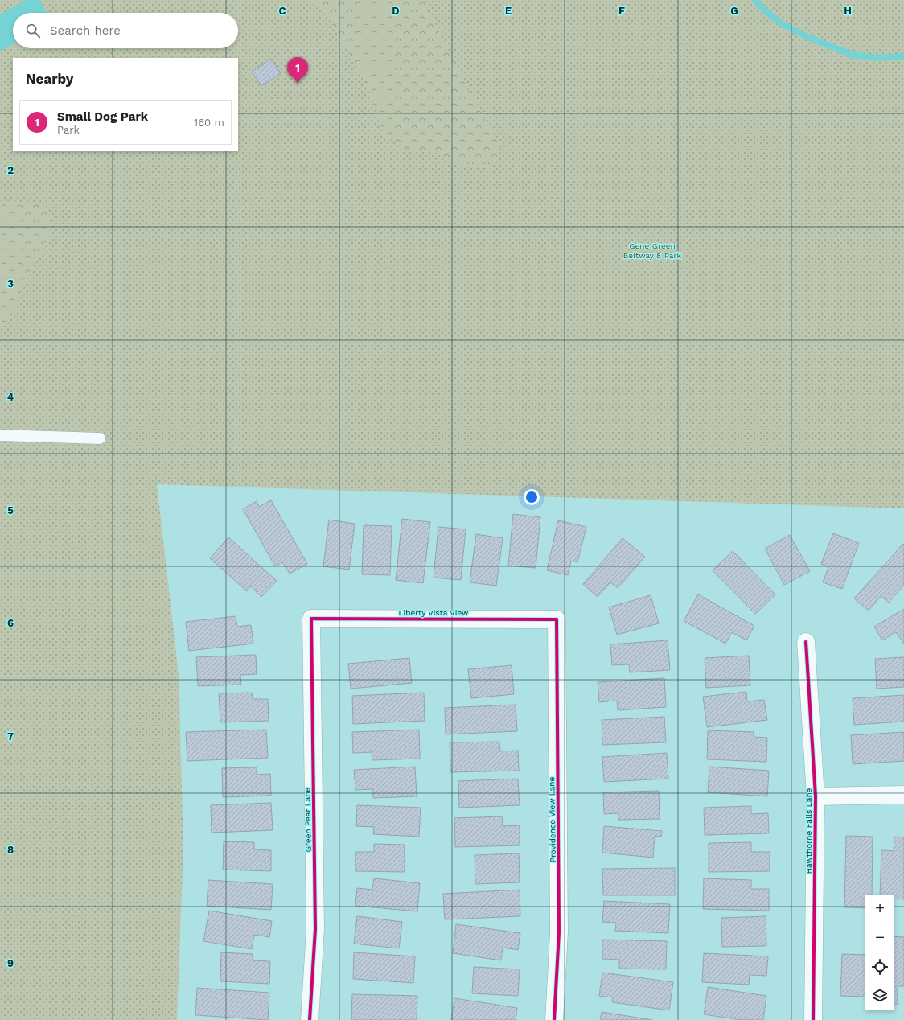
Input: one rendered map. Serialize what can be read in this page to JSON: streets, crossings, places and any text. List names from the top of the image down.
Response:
{
  "streets": {
    "street": [
      "Liberty Vista View",
      "Green Pear Lane",
      "Providence View Lane",
      "Hawthorne Falls Lane"
    ]
  },
  "crossings": [
    ["Liberty Vista View", "Green Pear Lane"],
    ["Liberty Vista View", "Providence View Lane"]
  ],
  "parks": ["Gene Green Beltway 8 Park"],
  "page": {
    "search": "Search here",
    "pins": "1",
    "heading": "Nearby",
    "list": [
      {
        "mark": "1",
        "name": "Small Dog Park",
        "note": "Park",
        "value": "160 m"
      }
    ],
    "map_buttons": ["+", "−"]
  },
  "grid": {
    "columns": [
      "C",
      "D",
      "E",
      "F",
      "G",
      "H"
    ],
    "rows": [
      "2",
      "3",
      "4",
      "5",
      "6",
      "7",
      "8",
      "9"
    ]
  }
}
